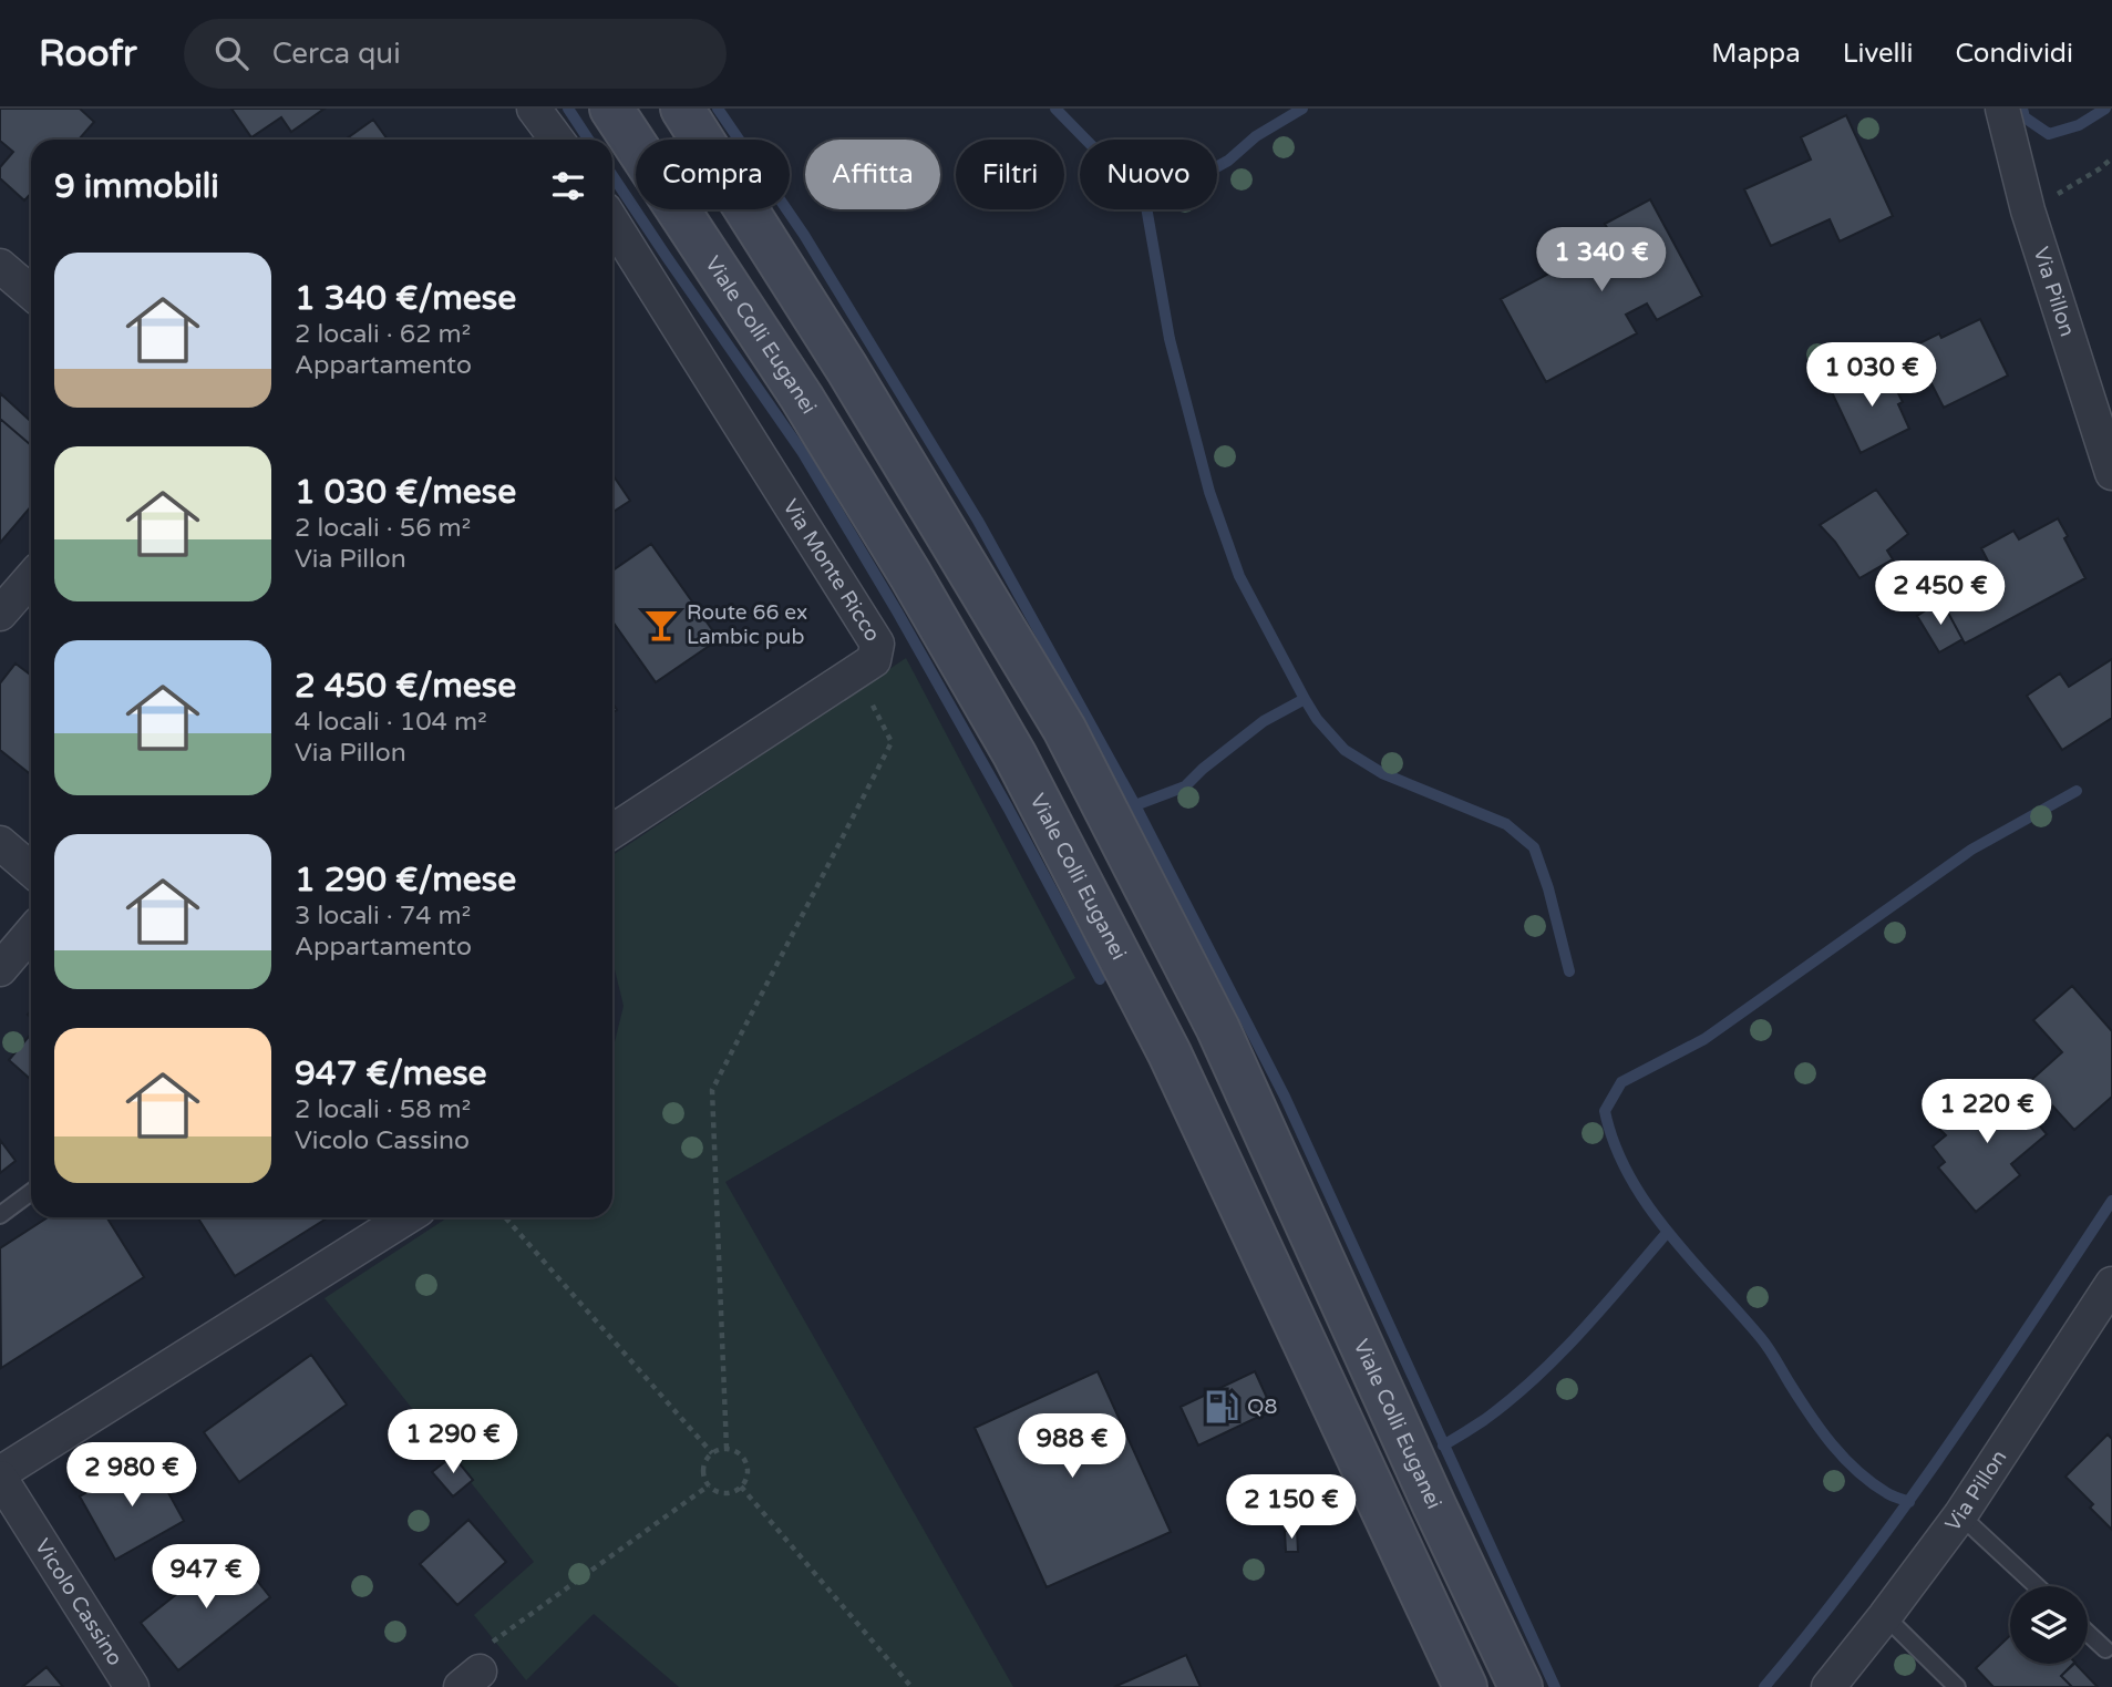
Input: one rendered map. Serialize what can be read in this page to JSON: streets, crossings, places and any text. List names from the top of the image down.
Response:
{
  "streets": {
    "main road": ["Viale Colli Euganei"],
    "street": ["Via Pillon", "Via Monte Ricco", "Vicolo Cassino"]
  },
  "places": {
    "bar": ["Route 66 ex Lambic pub"],
    "fuel station": ["Q8"]
  },
  "page": {
    "header": "Roofr",
    "search": "Cerca qui",
    "nav": ["Mappa", "Livelli", "Condividi"],
    "chip": [
      "Compra",
      "Affitta",
      "Filtri",
      "Nuovo"
    ],
    "heading": "9 immobili",
    "price": [
      "1 340 €",
      "1 030 €",
      "2 450 €",
      "1 220 €",
      "1 290 €",
      "988 €",
      "2 980 €",
      "2 150 €",
      "947 €"
    ],
    "list": [
      {
        "name": "1 340 €/mese",
        "note": "2 locali · 62 m² · Appartamento"
      },
      {
        "name": "1 030 €/mese",
        "note": "2 locali · 56 m² · Via Pillon"
      },
      {
        "name": "2 450 €/mese",
        "note": "4 locali · 104 m² · Via Pillon"
      },
      {
        "name": "1 290 €/mese",
        "note": "3 locali · 74 m² · Appartamento"
      },
      {
        "name": "947 €/mese",
        "note": "2 locali · 58 m² · Vicolo Cassino"
      }
    ]
  }
}
